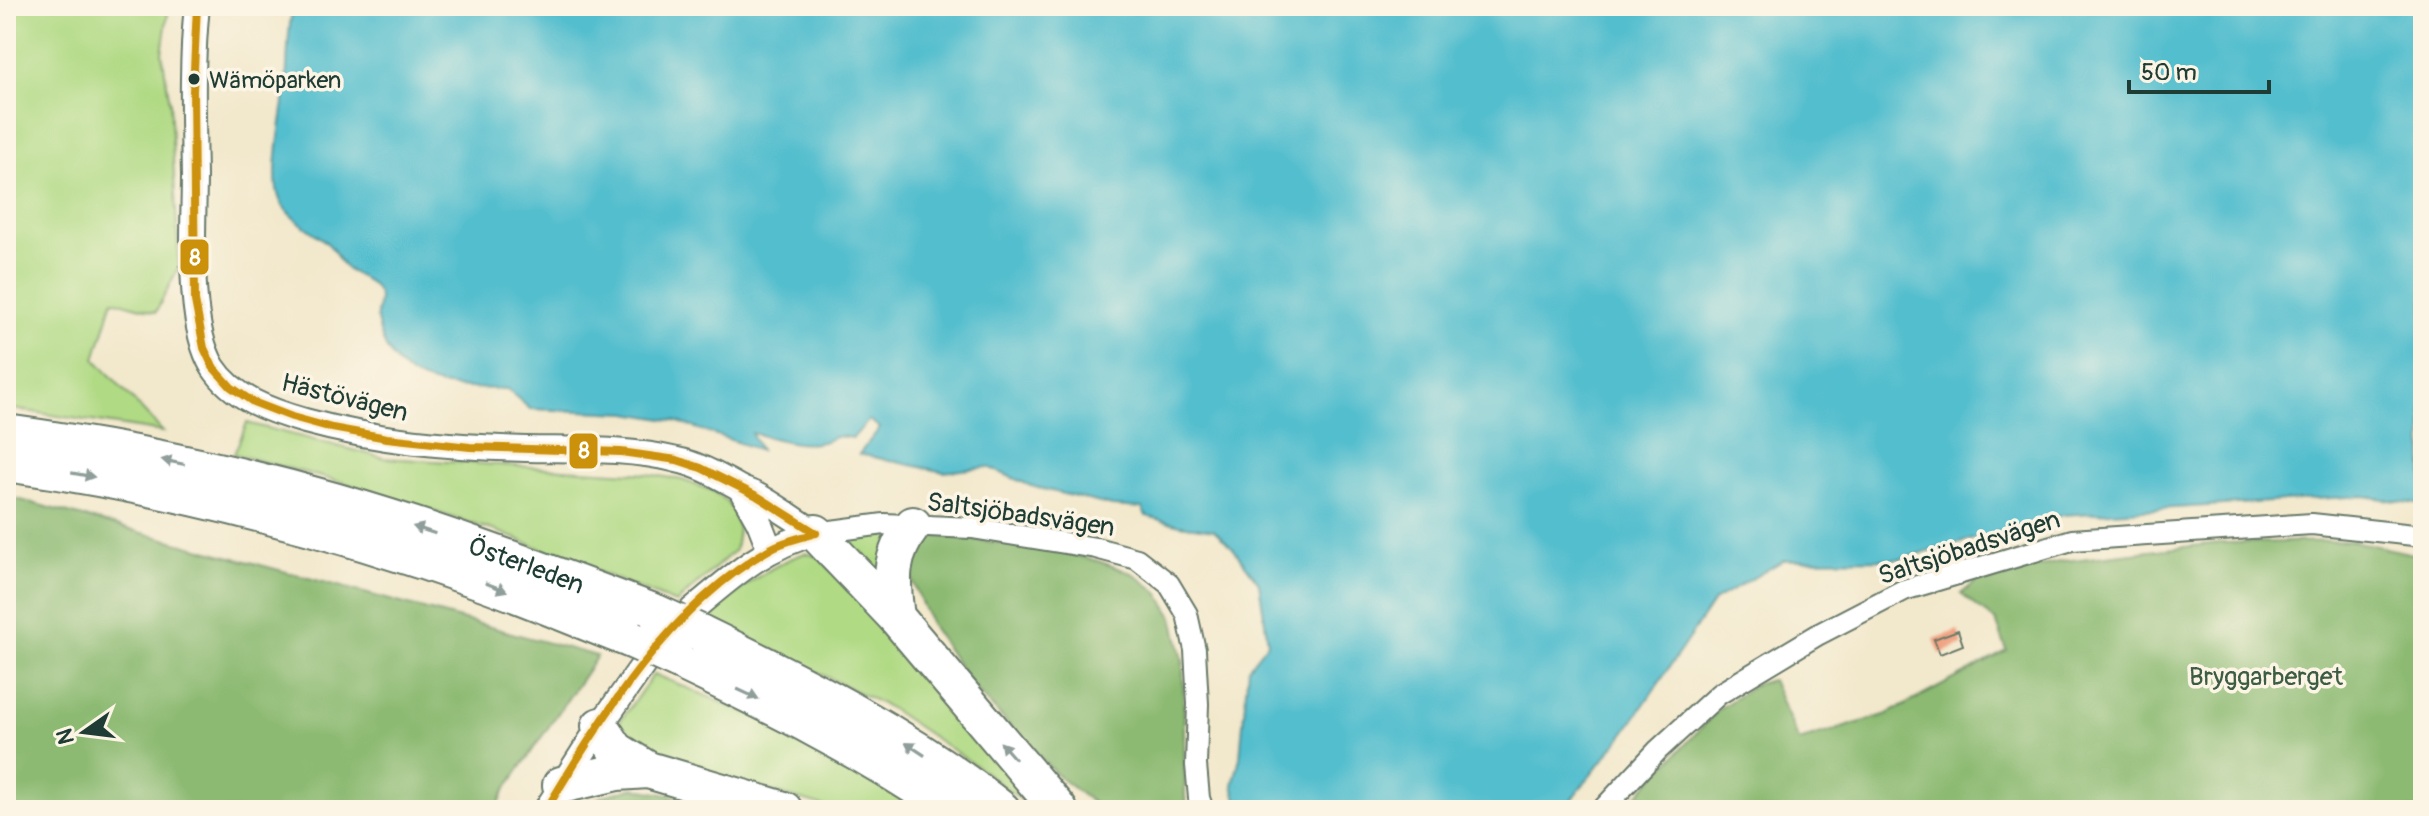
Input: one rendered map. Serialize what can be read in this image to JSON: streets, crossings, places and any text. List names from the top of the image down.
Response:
{
  "streets": {
    "highway": ["Österleden"],
    "street": ["Hästövägen", "Saltsjöbadsvägen"]
  },
  "crossings": [
    ["Hästövägen", "Saltsjöbadsvägen"]
  ],
  "parks": ["Bryggarberget"],
  "places": ["Wämöparken"],
  "lines": ["transit line 8"],
  "scale_bar": "50 m",
  "north": "left"
}
